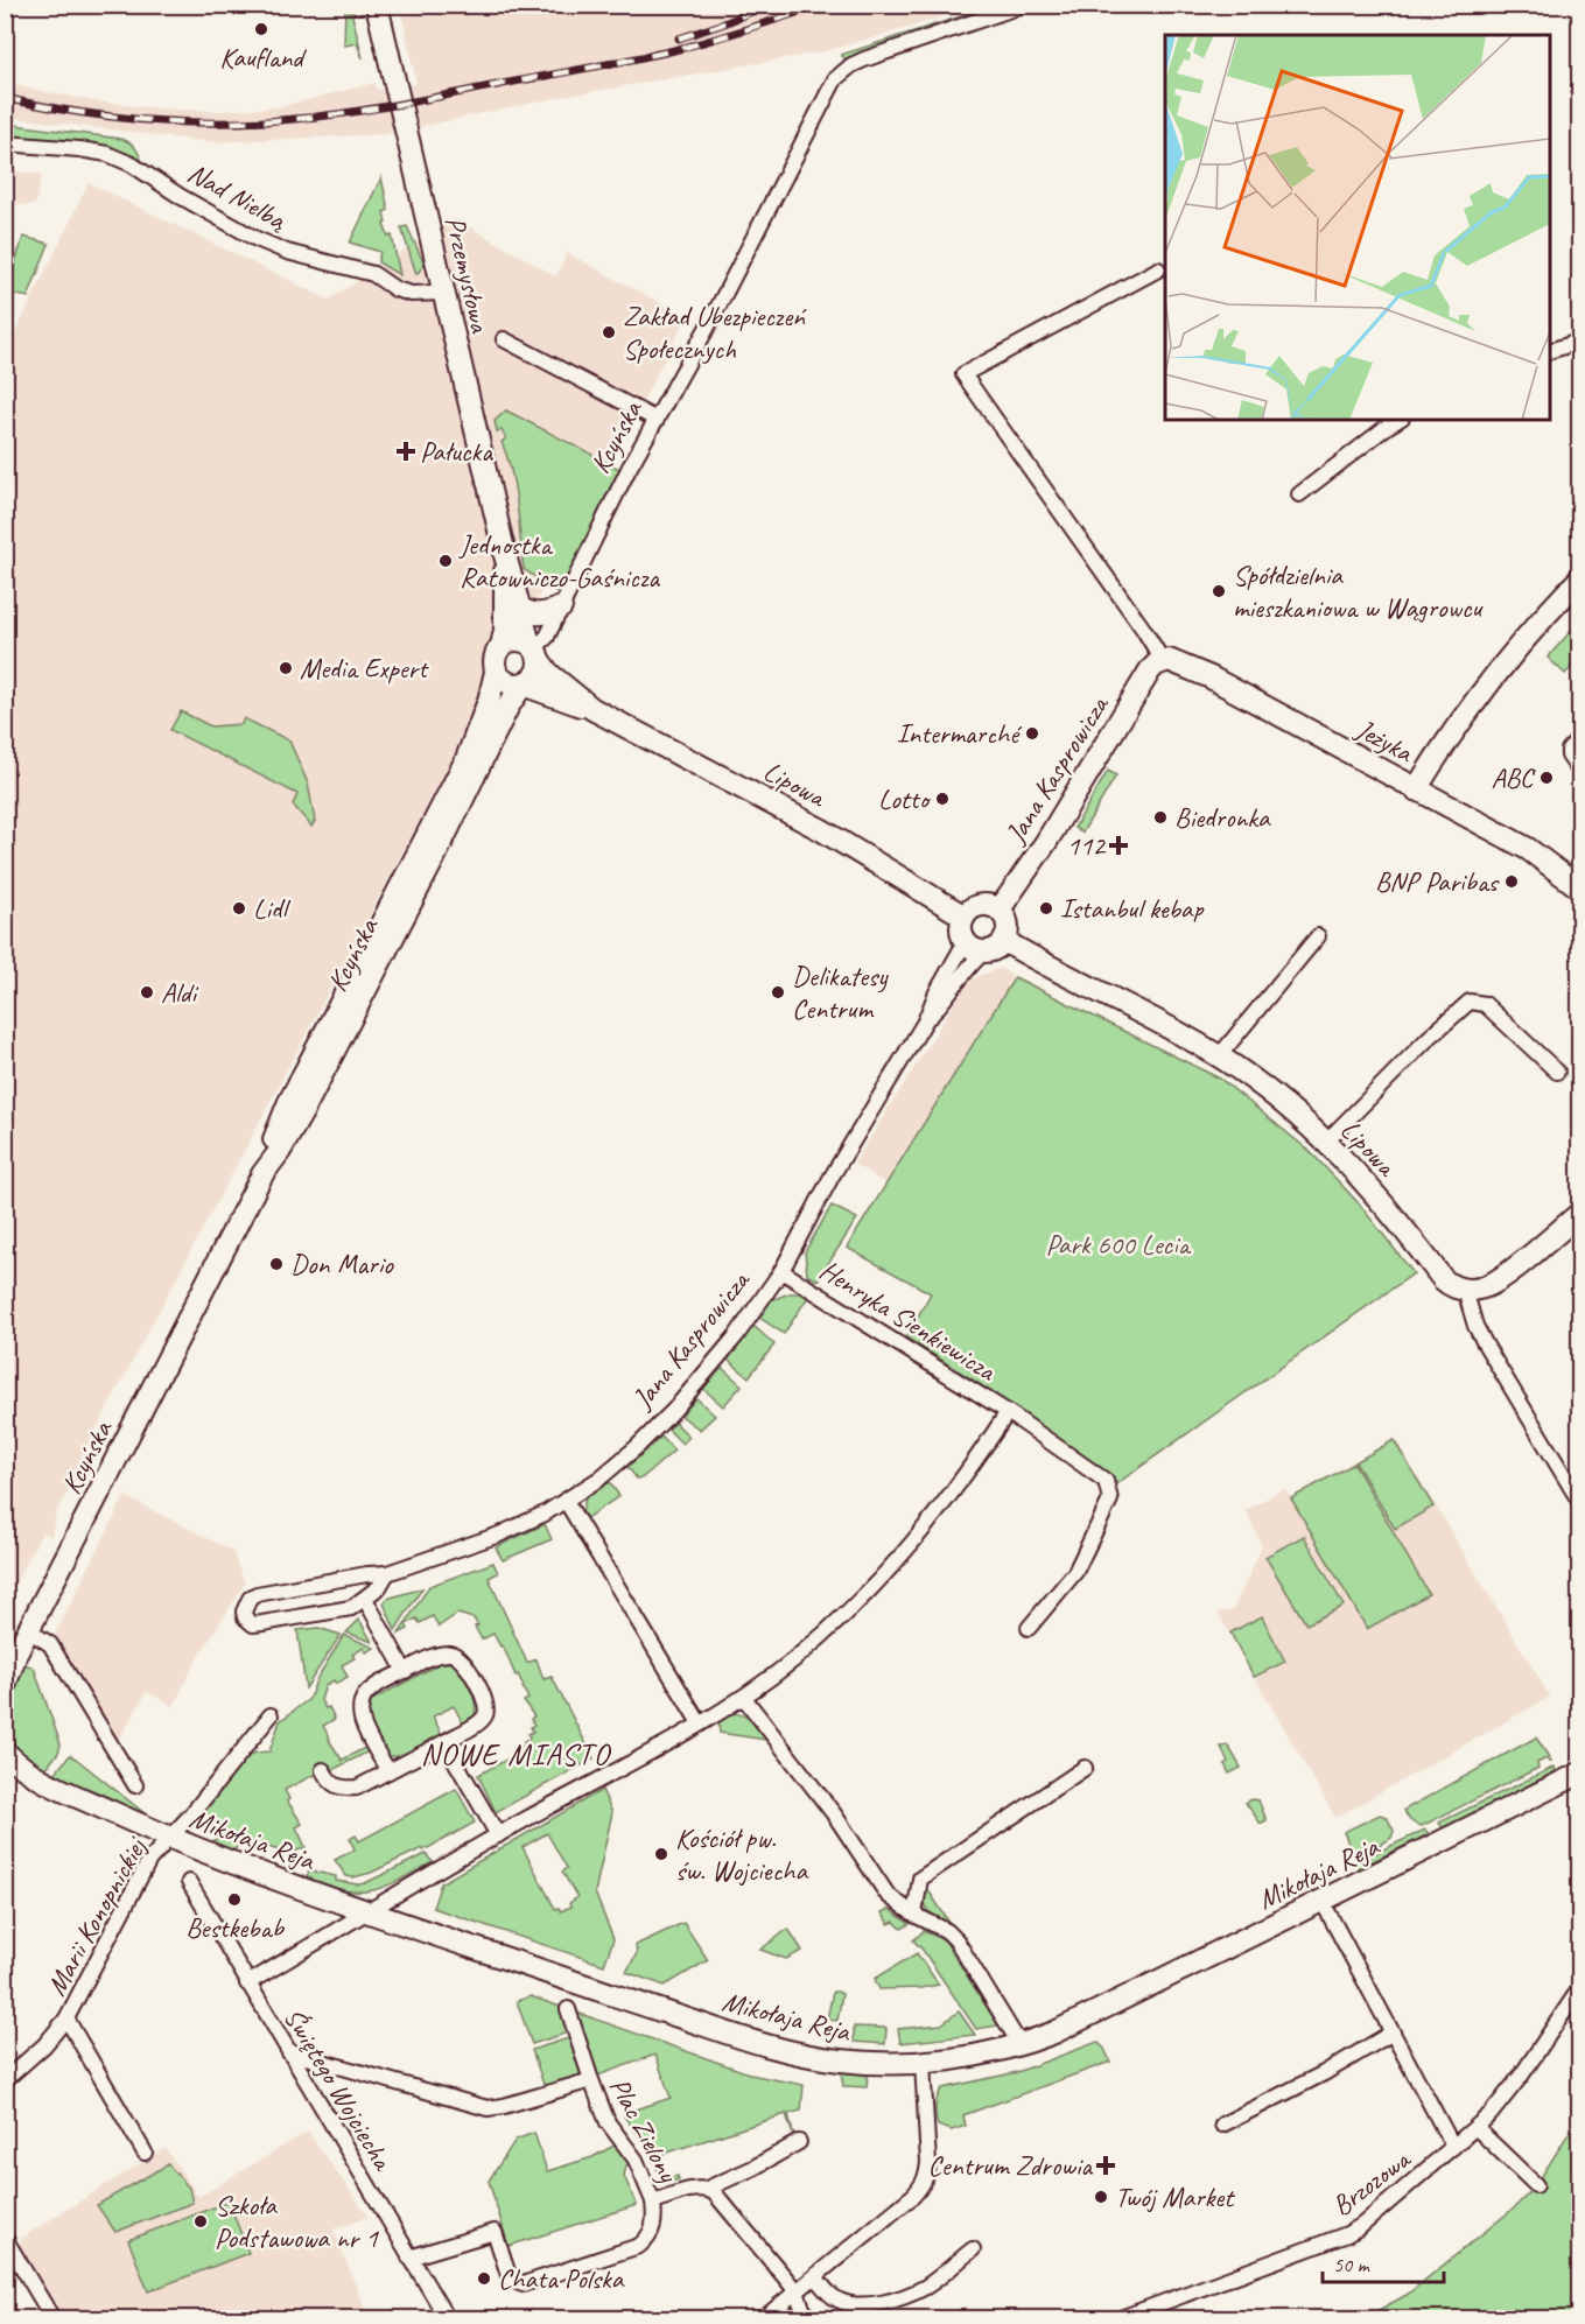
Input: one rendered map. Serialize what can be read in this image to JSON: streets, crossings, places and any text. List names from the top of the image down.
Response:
{
  "streets": {
    "street": [
      "Nad Nielbą",
      "Przemysłowa",
      "Kcyńska",
      "Jeżyka",
      "Jana Kasprowicza",
      "Lipowa",
      "Henryka Sienkiewicza",
      "Mikołaja Reja",
      "Marii Konopnickiej",
      "Świętego Wojciecha",
      "Plac Zielony",
      "Brzozowa"
    ]
  },
  "crossings": [
    ["Nad Nielbą", "Przemysłowa"],
    ["Przemysłowa", "Kcyńska"],
    ["Przemysłowa", "Lipowa"],
    ["Kcyńska", "Lipowa"],
    ["Jeżyka", "Jana Kasprowicza"],
    ["Jana Kasprowicza", "Lipowa"],
    ["Jana Kasprowicza", "Henryka Sienkiewicza"],
    ["Henryka Sienkiewicza", "Mikołaja Reja"],
    ["Henryka Sienkiewicza", "Świętego Wojciecha"],
    ["Mikołaja Reja", "Marii Konopnickiej"],
    ["Świętego Wojciecha", "Plac Zielony"]
  ],
  "districts": ["NOWE MIASTO"],
  "parks": ["Park 600 Lecia"],
  "places": {
    "other": [
      "Kaufland",
      "Zakład Ubezpieczeń Społecznych",
      "Jednostka Ratowniczo-Gaśnicza",
      "Spółdzielnia mieszkaniowa w Wągrowcu",
      "Media Expert",
      "Intermarché",
      "ABC",
      "Lotto",
      "Biedronka",
      "BNP Paribas",
      "Lidl",
      "Istanbul kebap",
      "Aldi",
      "Delikatesy Centrum",
      "Don Mario",
      "Kościół pw. św. Wojciecha",
      "Bestkebab",
      "Twój Market",
      "Szkoła Podstawowa nr 1",
      "Chata Polska"
    ],
    "health": ["Pałucka", "112", "Centrum Zdrowia"]
  },
  "scale_bar": "50 m"
}
